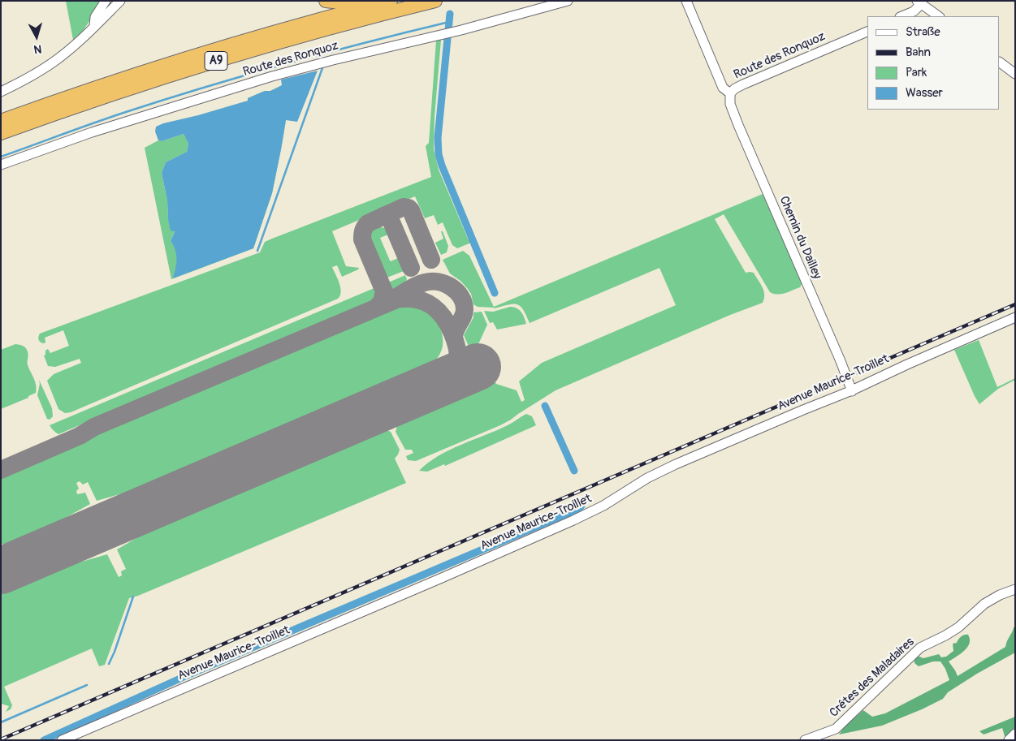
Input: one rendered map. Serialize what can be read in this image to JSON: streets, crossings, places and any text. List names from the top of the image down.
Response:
{
  "streets": {
    "highway": ["A9"],
    "street": [
      "Route des Ronquoz",
      "Chemin du Dailley",
      "Avenue Maurice-Troillet",
      "Crêtes des Maladaires"
    ]
  },
  "crossings": [
    ["Route des Ronquoz", "Chemin du Dailley"],
    ["Chemin du Dailley", "Avenue Maurice-Troillet"]
  ],
  "legend": [
    "Straße",
    "Bahn",
    "Park",
    "Wasser"
  ],
  "north": "bottom"
}
